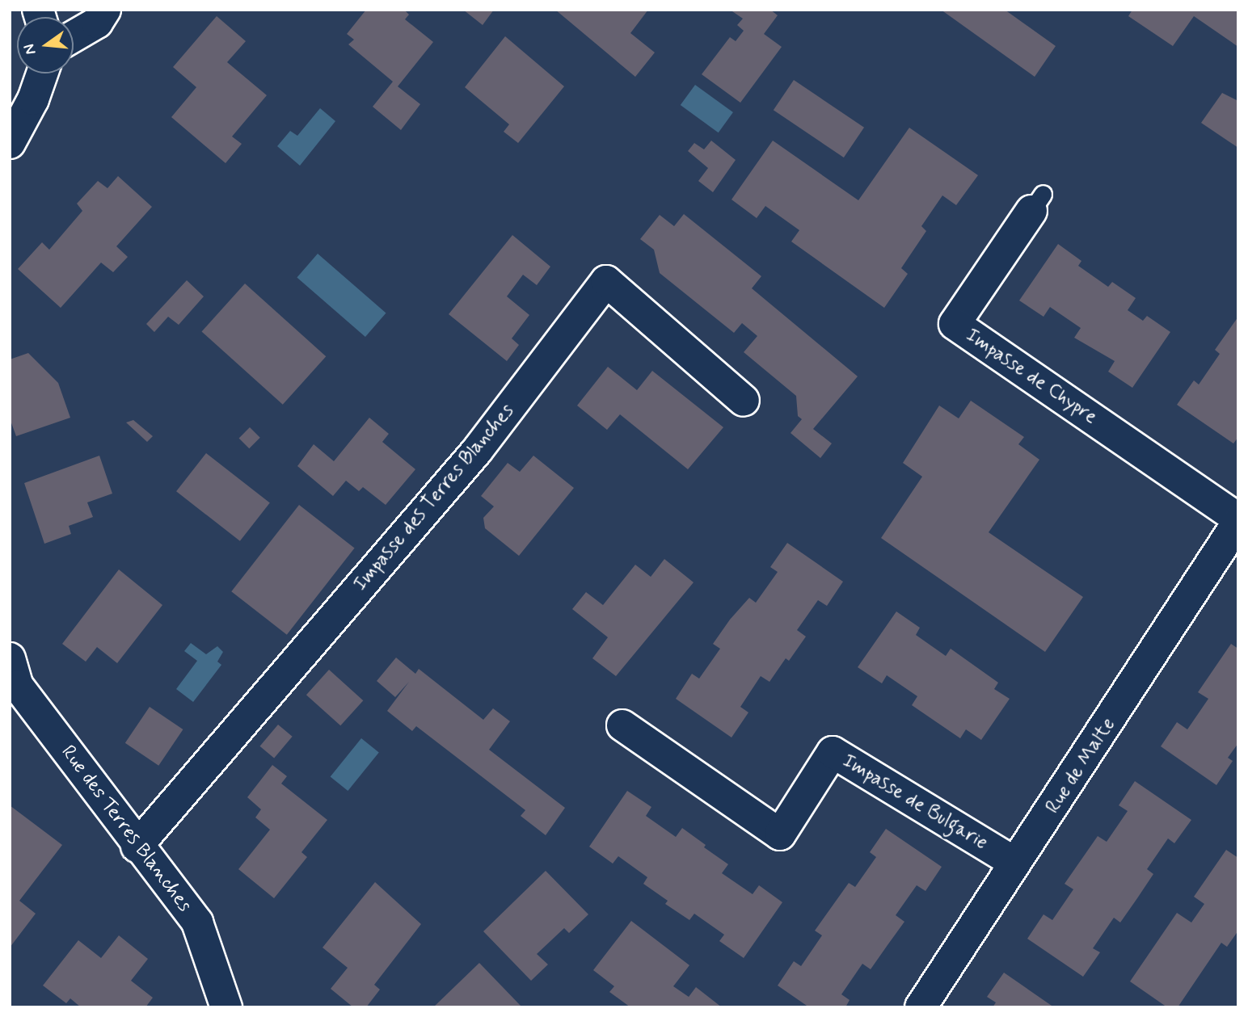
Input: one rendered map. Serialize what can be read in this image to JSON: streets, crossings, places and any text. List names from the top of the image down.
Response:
{
  "streets": {
    "street": [
      "Impasse de Chypre",
      "Impasse des Terres Blanches",
      "Rue de Malte",
      "Impasse de Bulgarie",
      "Rue des Terres Blanches"
    ]
  },
  "crossings": [
    ["Impasse de Chypre", "Rue de Malte"],
    ["Impasse des Terres Blanches", "Rue des Terres Blanches"],
    ["Rue de Malte", "Impasse de Bulgarie"]
  ],
  "north": "left"
}
